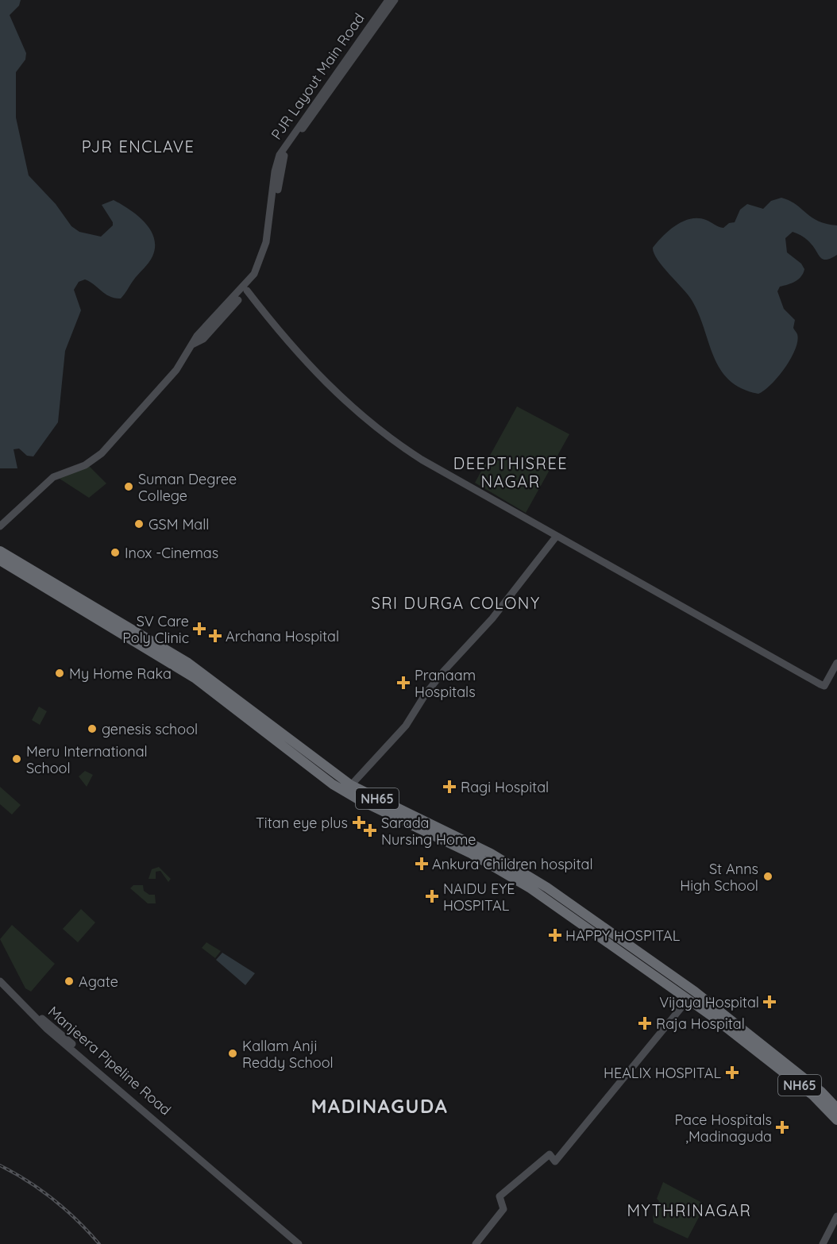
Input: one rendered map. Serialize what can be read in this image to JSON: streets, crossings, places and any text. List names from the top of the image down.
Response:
{
  "streets": {
    "highway": ["NH65"],
    "street": ["PJR Layout Main Road", "Manjeera Pipeline Road"]
  },
  "districts": [
    "PJR ENCLAVE",
    "DEEPTHISREE NAGAR",
    "SRI DURGA COLONY",
    "MADINAGUDA",
    "MYTHRINAGAR"
  ],
  "places": {
    "other": [
      "Suman Degree College",
      "GSM Mall",
      "Inox -Cinemas",
      "My Home Raka",
      "genesis school",
      "Meru International School",
      "St Anns High School",
      "Agate",
      "Kallam Anji Reddy School"
    ],
    "health": [
      "SV Care Poly Clinic",
      "Archana Hospital",
      "Pranaam Hospitals",
      "Ragi Hospital",
      "Titan eye plus",
      "Sarada Nursing Home",
      "Ankura Children hospital",
      "NAIDU EYE HOSPITAL",
      "HAPPY HOSPITAL",
      "Vijaya Hospital",
      "Raja Hospital",
      "HEALIX HOSPITAL",
      "Pace Hospitals ,Madinaguda"
    ]
  }
}
